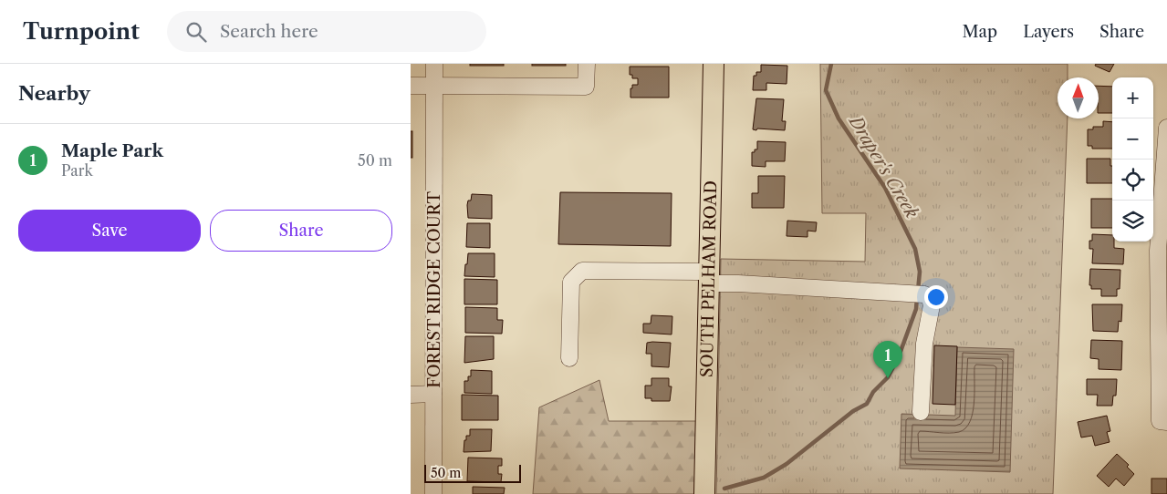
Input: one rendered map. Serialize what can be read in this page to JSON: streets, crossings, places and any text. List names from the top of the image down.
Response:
{
  "streets": {
    "main road": ["SOUTH PELHAM ROAD"],
    "street": ["FOREST RIDGE COURT"]
  },
  "water": ["Draper's Creek"],
  "scale_bar": "50 m",
  "north": "top",
  "page": {
    "header": "Turnpoint",
    "search": "Search here",
    "nav": ["Map", "Layers", "Share"],
    "heading": "Nearby",
    "map_buttons": ["+", "−"],
    "list": [
      {
        "mark": "1",
        "name": "Maple Park",
        "note": "Park",
        "value": "50 m"
      }
    ],
    "buttons": ["Save", "Share"],
    "pins": "1",
    "scale": "50 m"
  }
}
